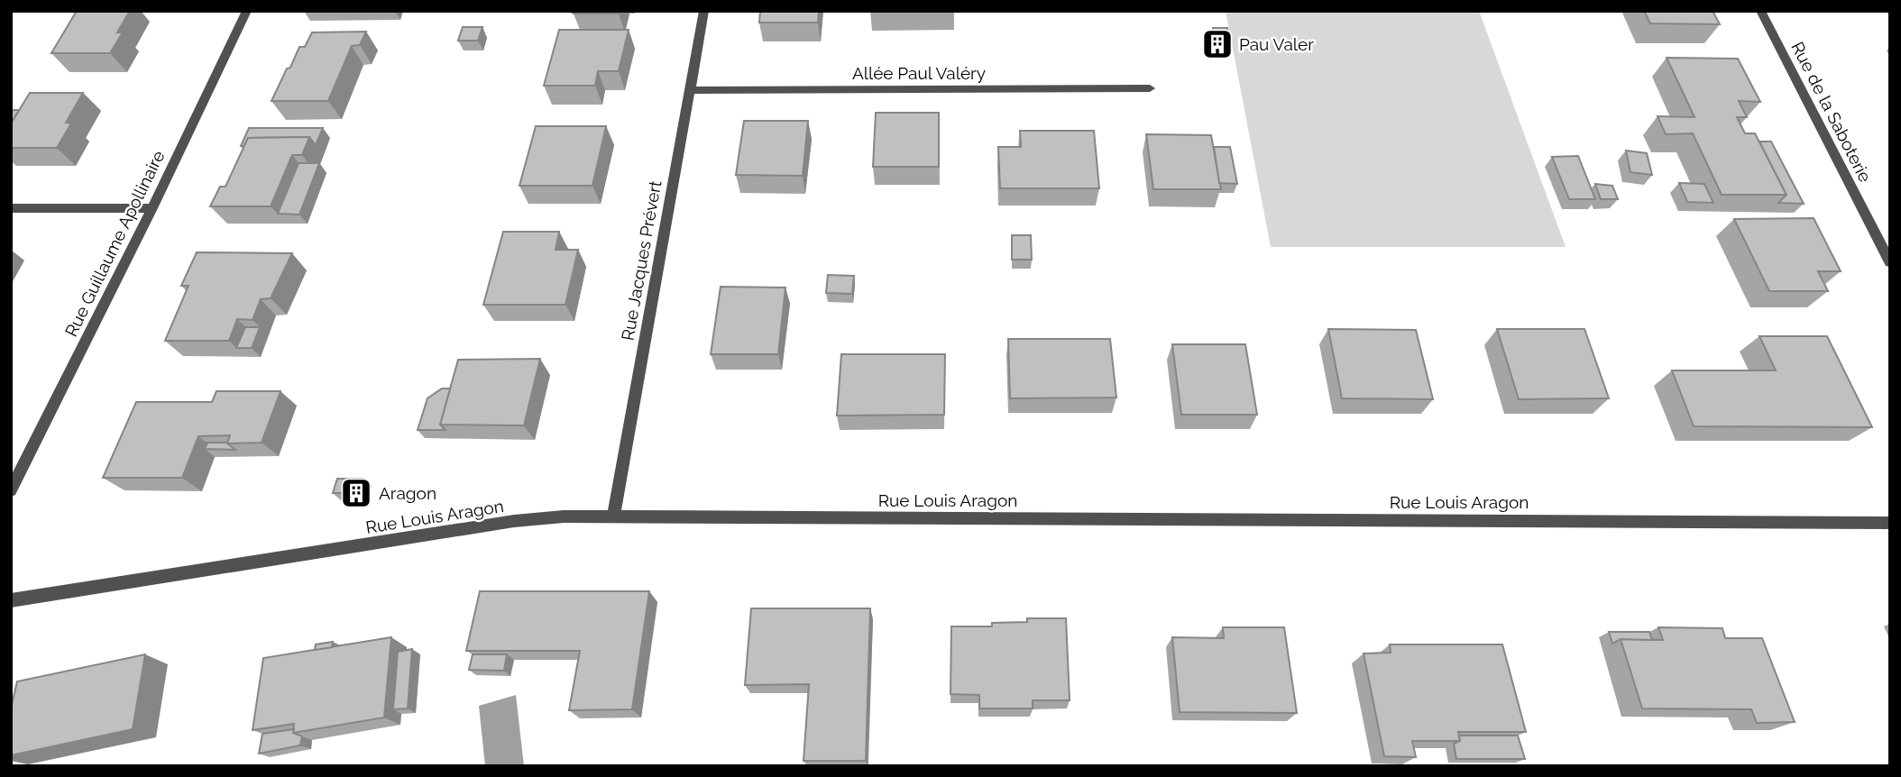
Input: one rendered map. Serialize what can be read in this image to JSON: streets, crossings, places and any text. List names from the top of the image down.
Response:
{
  "streets": {
    "street": [
      "Allée Paul Valéry",
      "Rue de la Saboterie",
      "Rue Guillaume Apollinaire",
      "Rue Jacques Prévert",
      "Rue Louis Aragon"
    ]
  },
  "crossings": [
    ["Allée Paul Valéry", "Rue Jacques Prévert"],
    ["Rue Jacques Prévert", "Rue Louis Aragon"]
  ],
  "places": {
    "building": ["Pau Valer", "Aragon"]
  }
}
